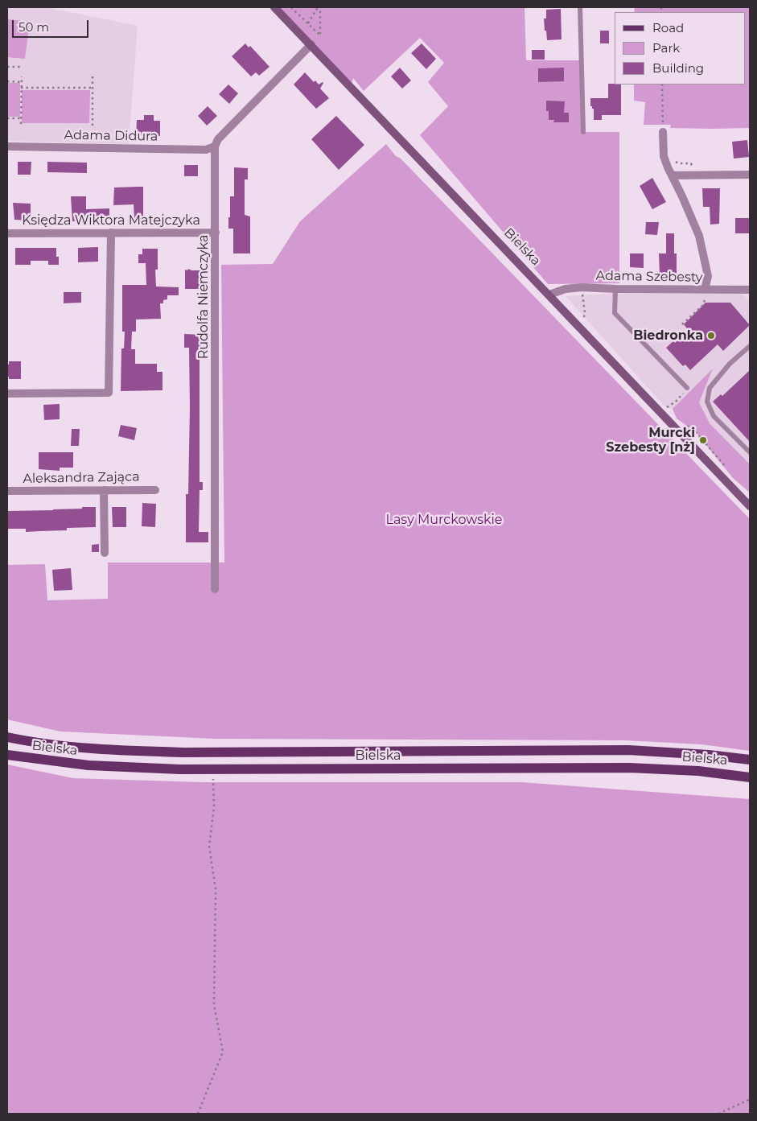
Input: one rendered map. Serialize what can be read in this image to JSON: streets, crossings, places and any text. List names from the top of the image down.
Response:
{
  "streets": {
    "main road": ["Bielska"],
    "street": [
      "Adama Didura",
      "Księdza Wiktora Matejczyka",
      "Adama Szebesty",
      "Rudolfa Niemczyka",
      "Aleksandra Zająca"
    ]
  },
  "crossings": [
    ["Adama Didura", "Rudolfa Niemczyka"],
    ["Księdza Wiktora Matejczyka", "Rudolfa Niemczyka"],
    ["Bielska", "Adama Szebesty"]
  ],
  "parks": ["Lasy Murckowskie"],
  "places": ["Biedronka", "Murcki Szebesty [nż]"],
  "legend": ["Road", "Park", "Building"],
  "scale_bar": "50 m"
}
